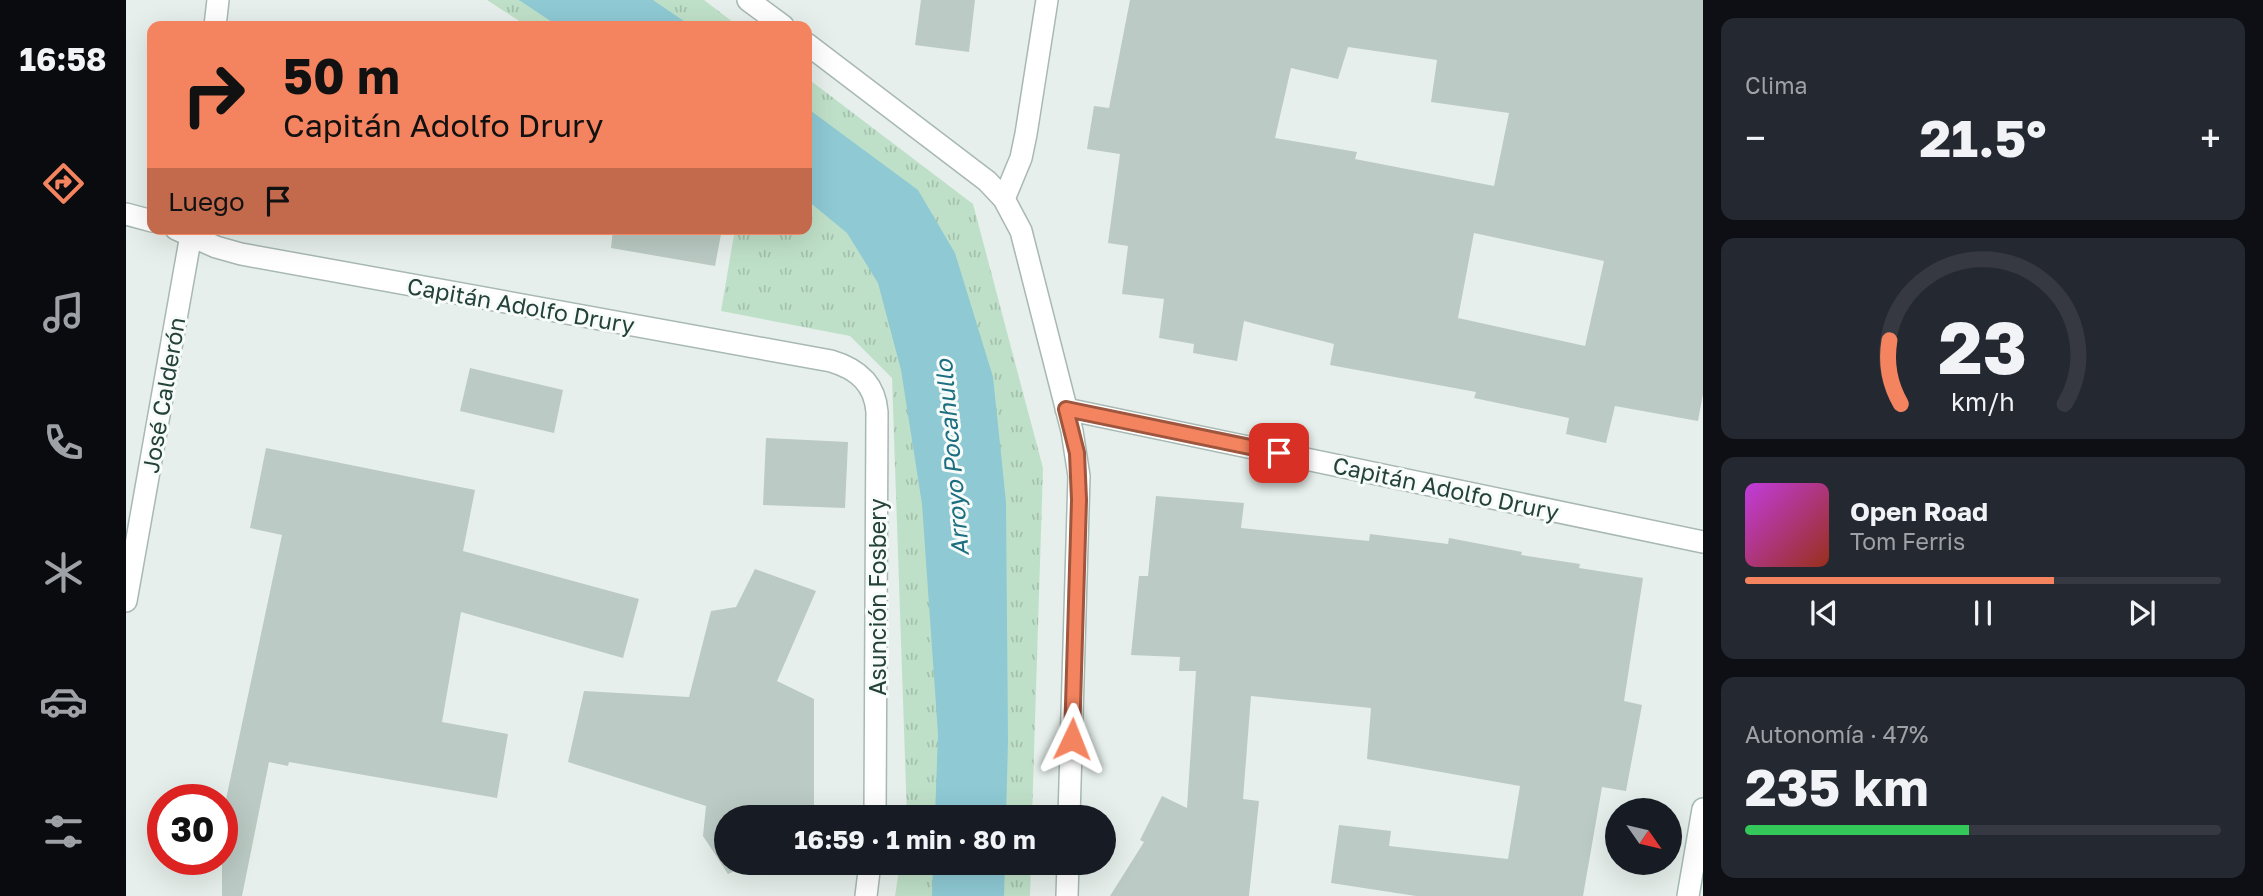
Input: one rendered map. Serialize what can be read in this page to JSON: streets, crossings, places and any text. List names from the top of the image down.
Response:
{
  "streets": {
    "street": ["Capitán Adolfo Drury", "José Calderón", "Asunción Fosbery"]
  },
  "crossings": [
    ["Capitán Adolfo Drury", "Asunción Fosbery"]
  ],
  "water": ["Arroyo Pocahullo"],
  "north": "bottom right",
  "page": {
    "tabs": "16:58",
    "tile": [
      "Clima",
      ["Autonomía · 47%", "235 km"]
    ],
    "turn": ["50 m", "Capitán Adolfo Drury"],
    "heat": ["−", "21.5°", "+"],
    "then": "Luego",
    "song": ["Open Road", "Tom Ferris"],
    "limit": "30",
    "trip": "16:59 · 1 min · 80 m",
    "gauge": ["23", "km/h"]
  }
}
